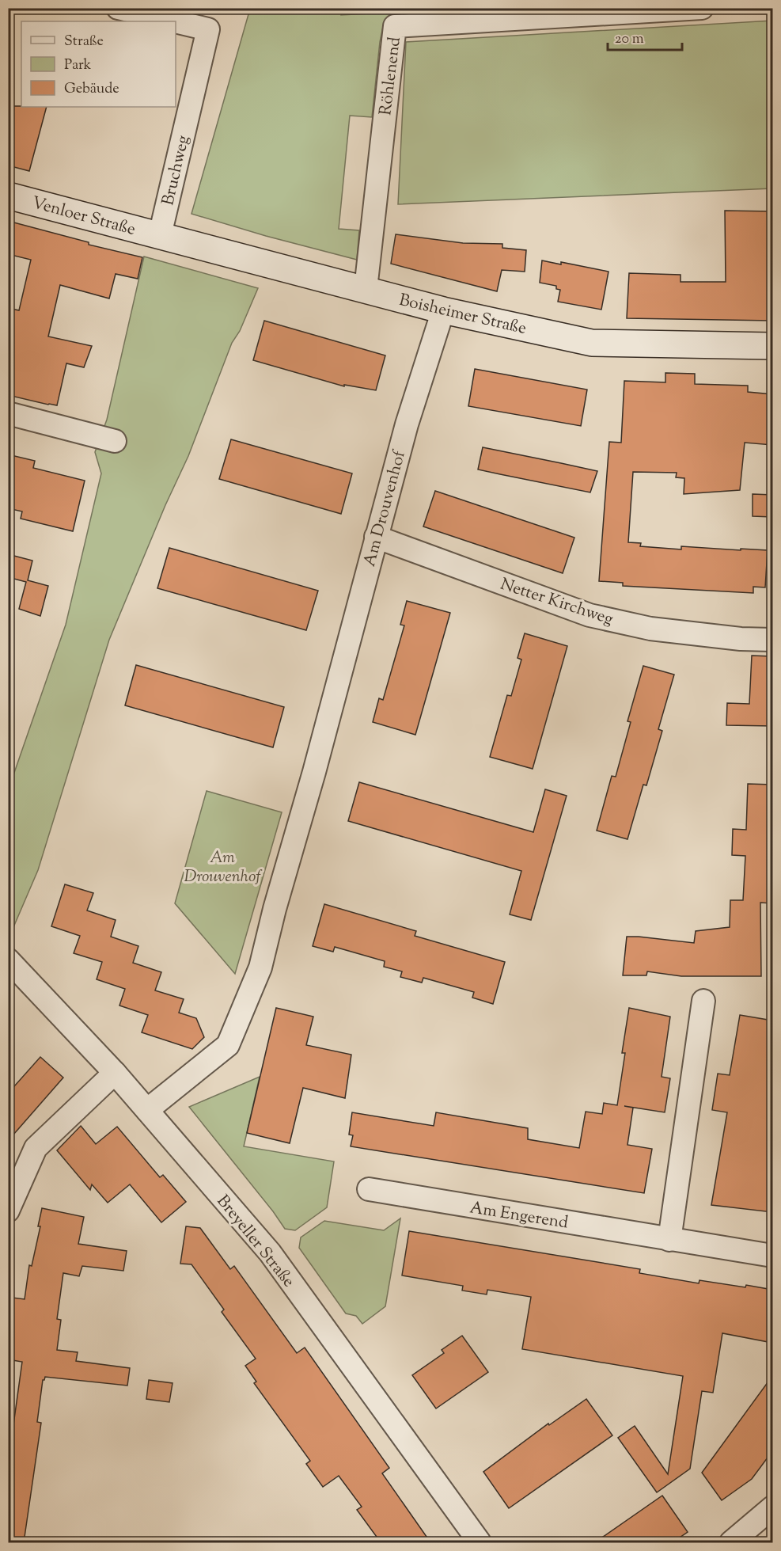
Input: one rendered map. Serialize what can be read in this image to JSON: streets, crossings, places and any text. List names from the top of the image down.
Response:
{
  "streets": {
    "main road": ["Venloer Straße", "Boisheimer Straße"],
    "street": [
      "Röhlenend",
      "Bruchweg",
      "Am Drouvenhof",
      "Netter Kirchweg",
      "Am Engerend",
      "Breyeller Straße"
    ]
  },
  "crossings": [
    ["Röhlenend", "Boisheimer Straße"],
    ["Bruchweg", "Venloer Straße"],
    ["Bruchweg", "Boisheimer Straße"],
    ["Venloer Straße", "Boisheimer Straße"],
    ["Boisheimer Straße", "Am Drouvenhof"],
    ["Am Drouvenhof", "Netter Kirchweg"],
    ["Am Drouvenhof", "Breyeller Straße"]
  ],
  "parks": ["Am Drouvenhof"],
  "legend": ["Straße", "Park", "Gebäude"],
  "scale_bar": "20 m"
}
